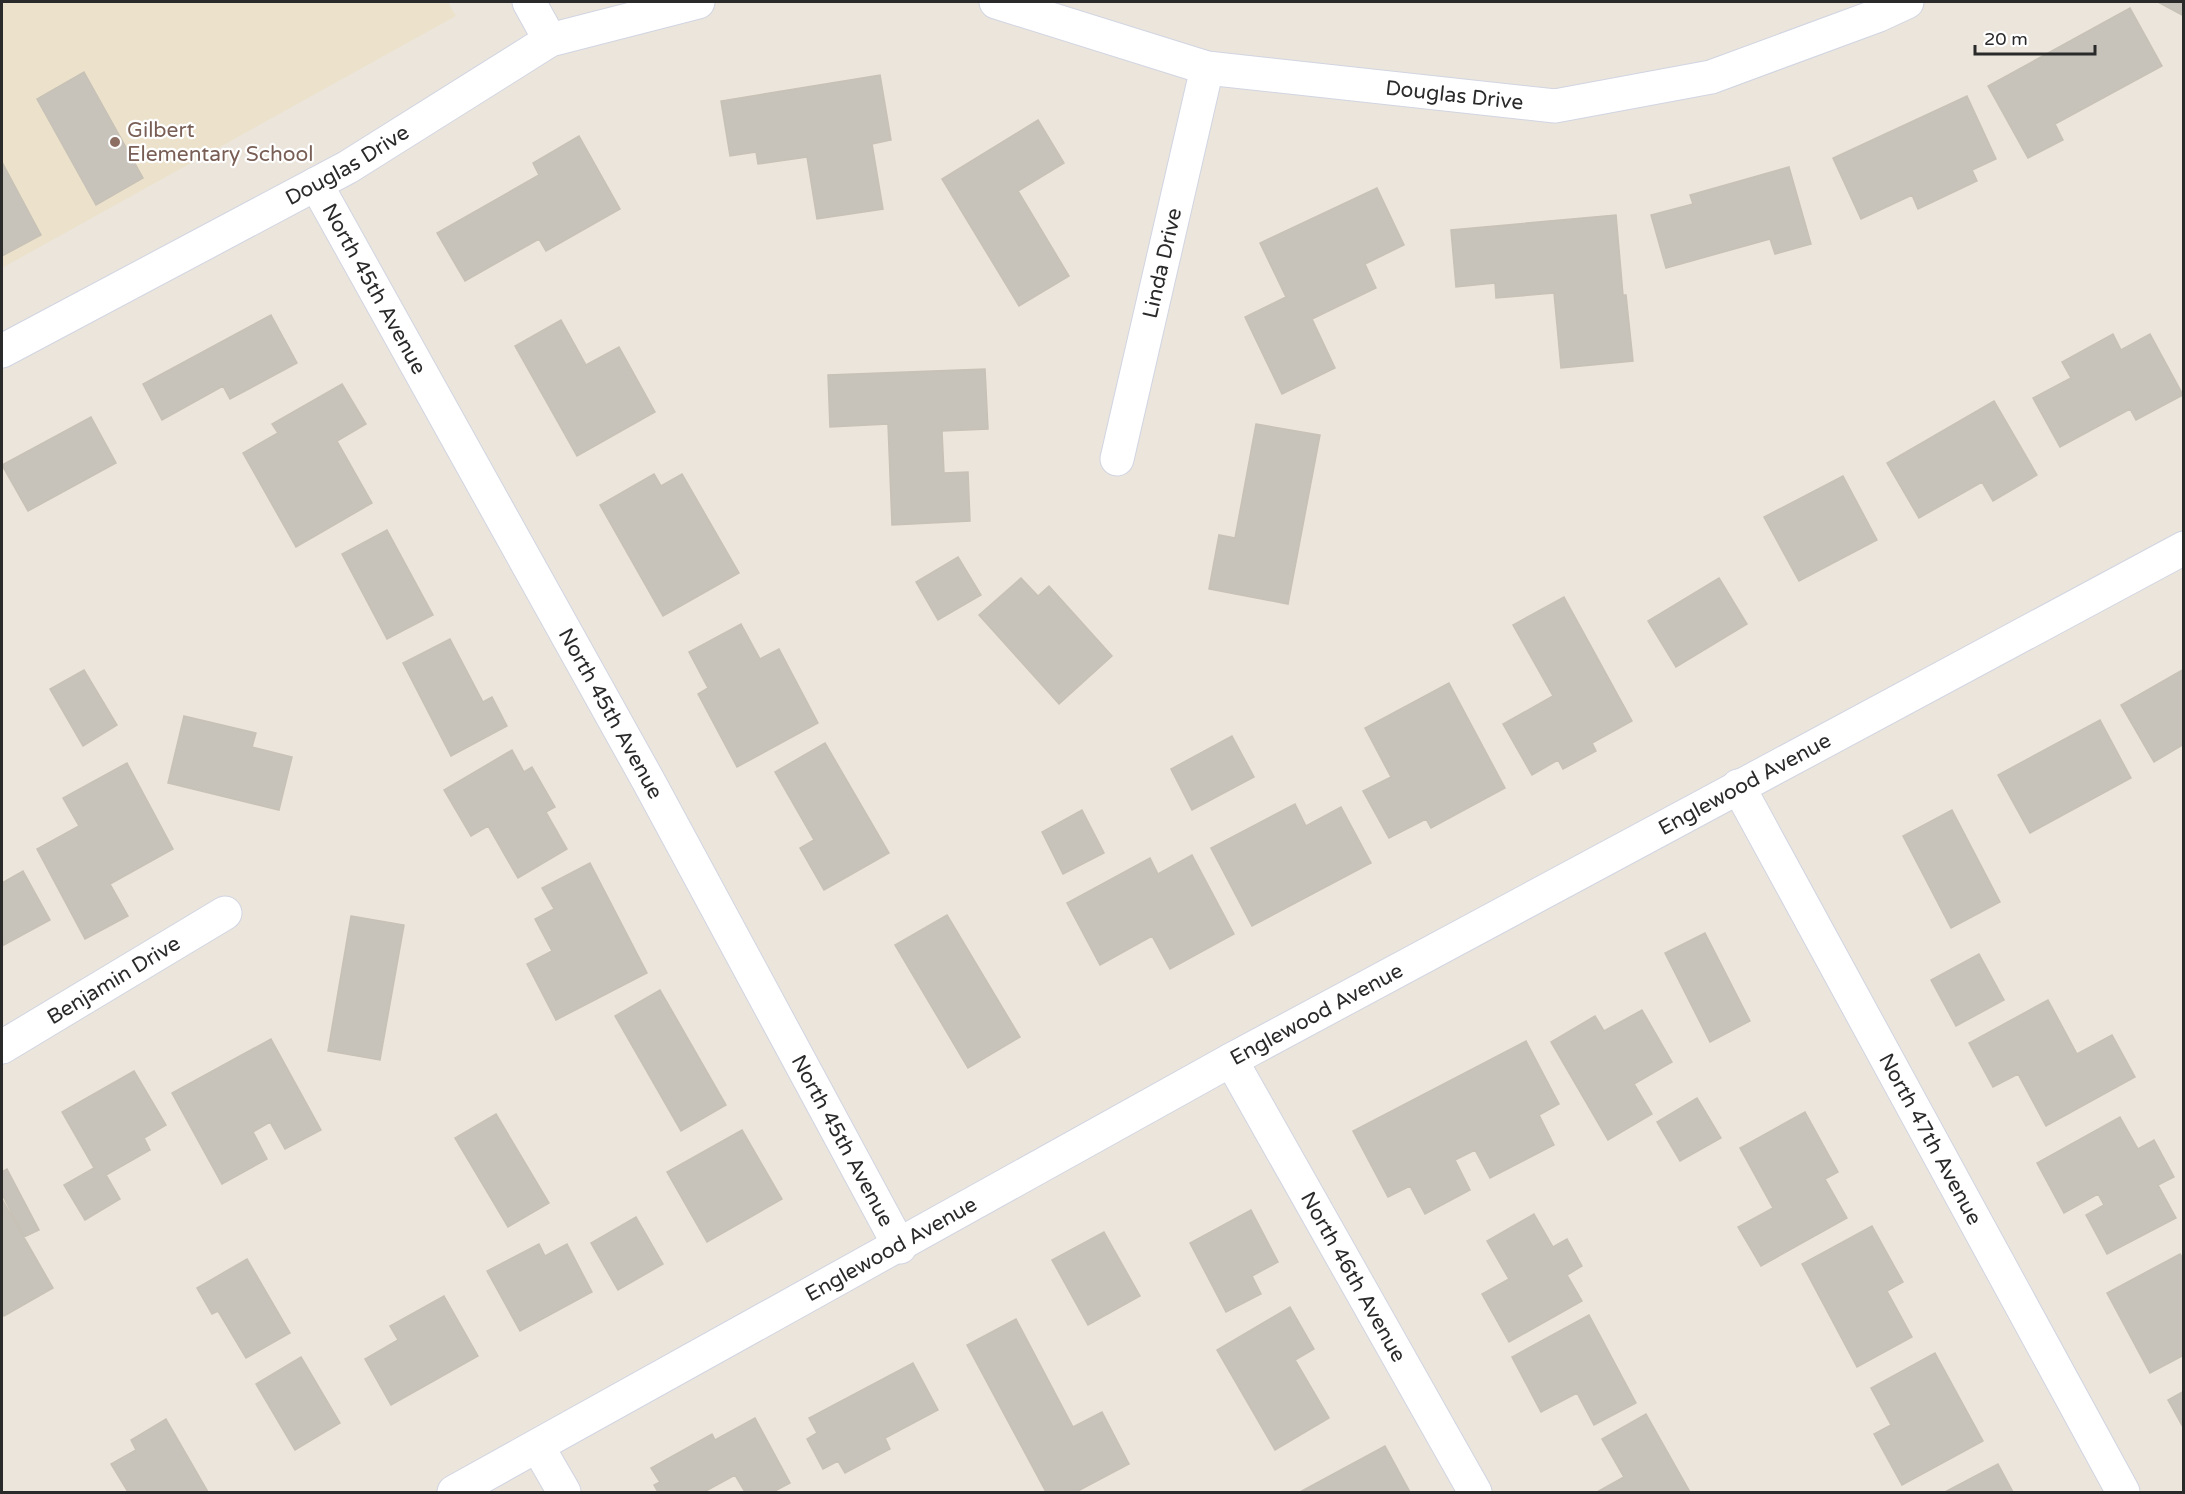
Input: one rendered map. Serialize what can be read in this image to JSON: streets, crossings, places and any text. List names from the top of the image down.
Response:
{
  "streets": {
    "street": [
      "Douglas Drive",
      "Linda Drive",
      "North 45th Avenue",
      "Englewood Avenue",
      "Benjamin Drive",
      "North 47th Avenue",
      "North 46th Avenue"
    ]
  },
  "crossings": [
    ["Douglas Drive", "Linda Drive"],
    ["Douglas Drive", "North 45th Avenue"],
    ["North 45th Avenue", "Englewood Avenue"],
    ["Englewood Avenue", "North 47th Avenue"],
    ["Englewood Avenue", "North 46th Avenue"]
  ],
  "places": ["Gilbert Elementary School"],
  "scale_bar": "20 m"
}
